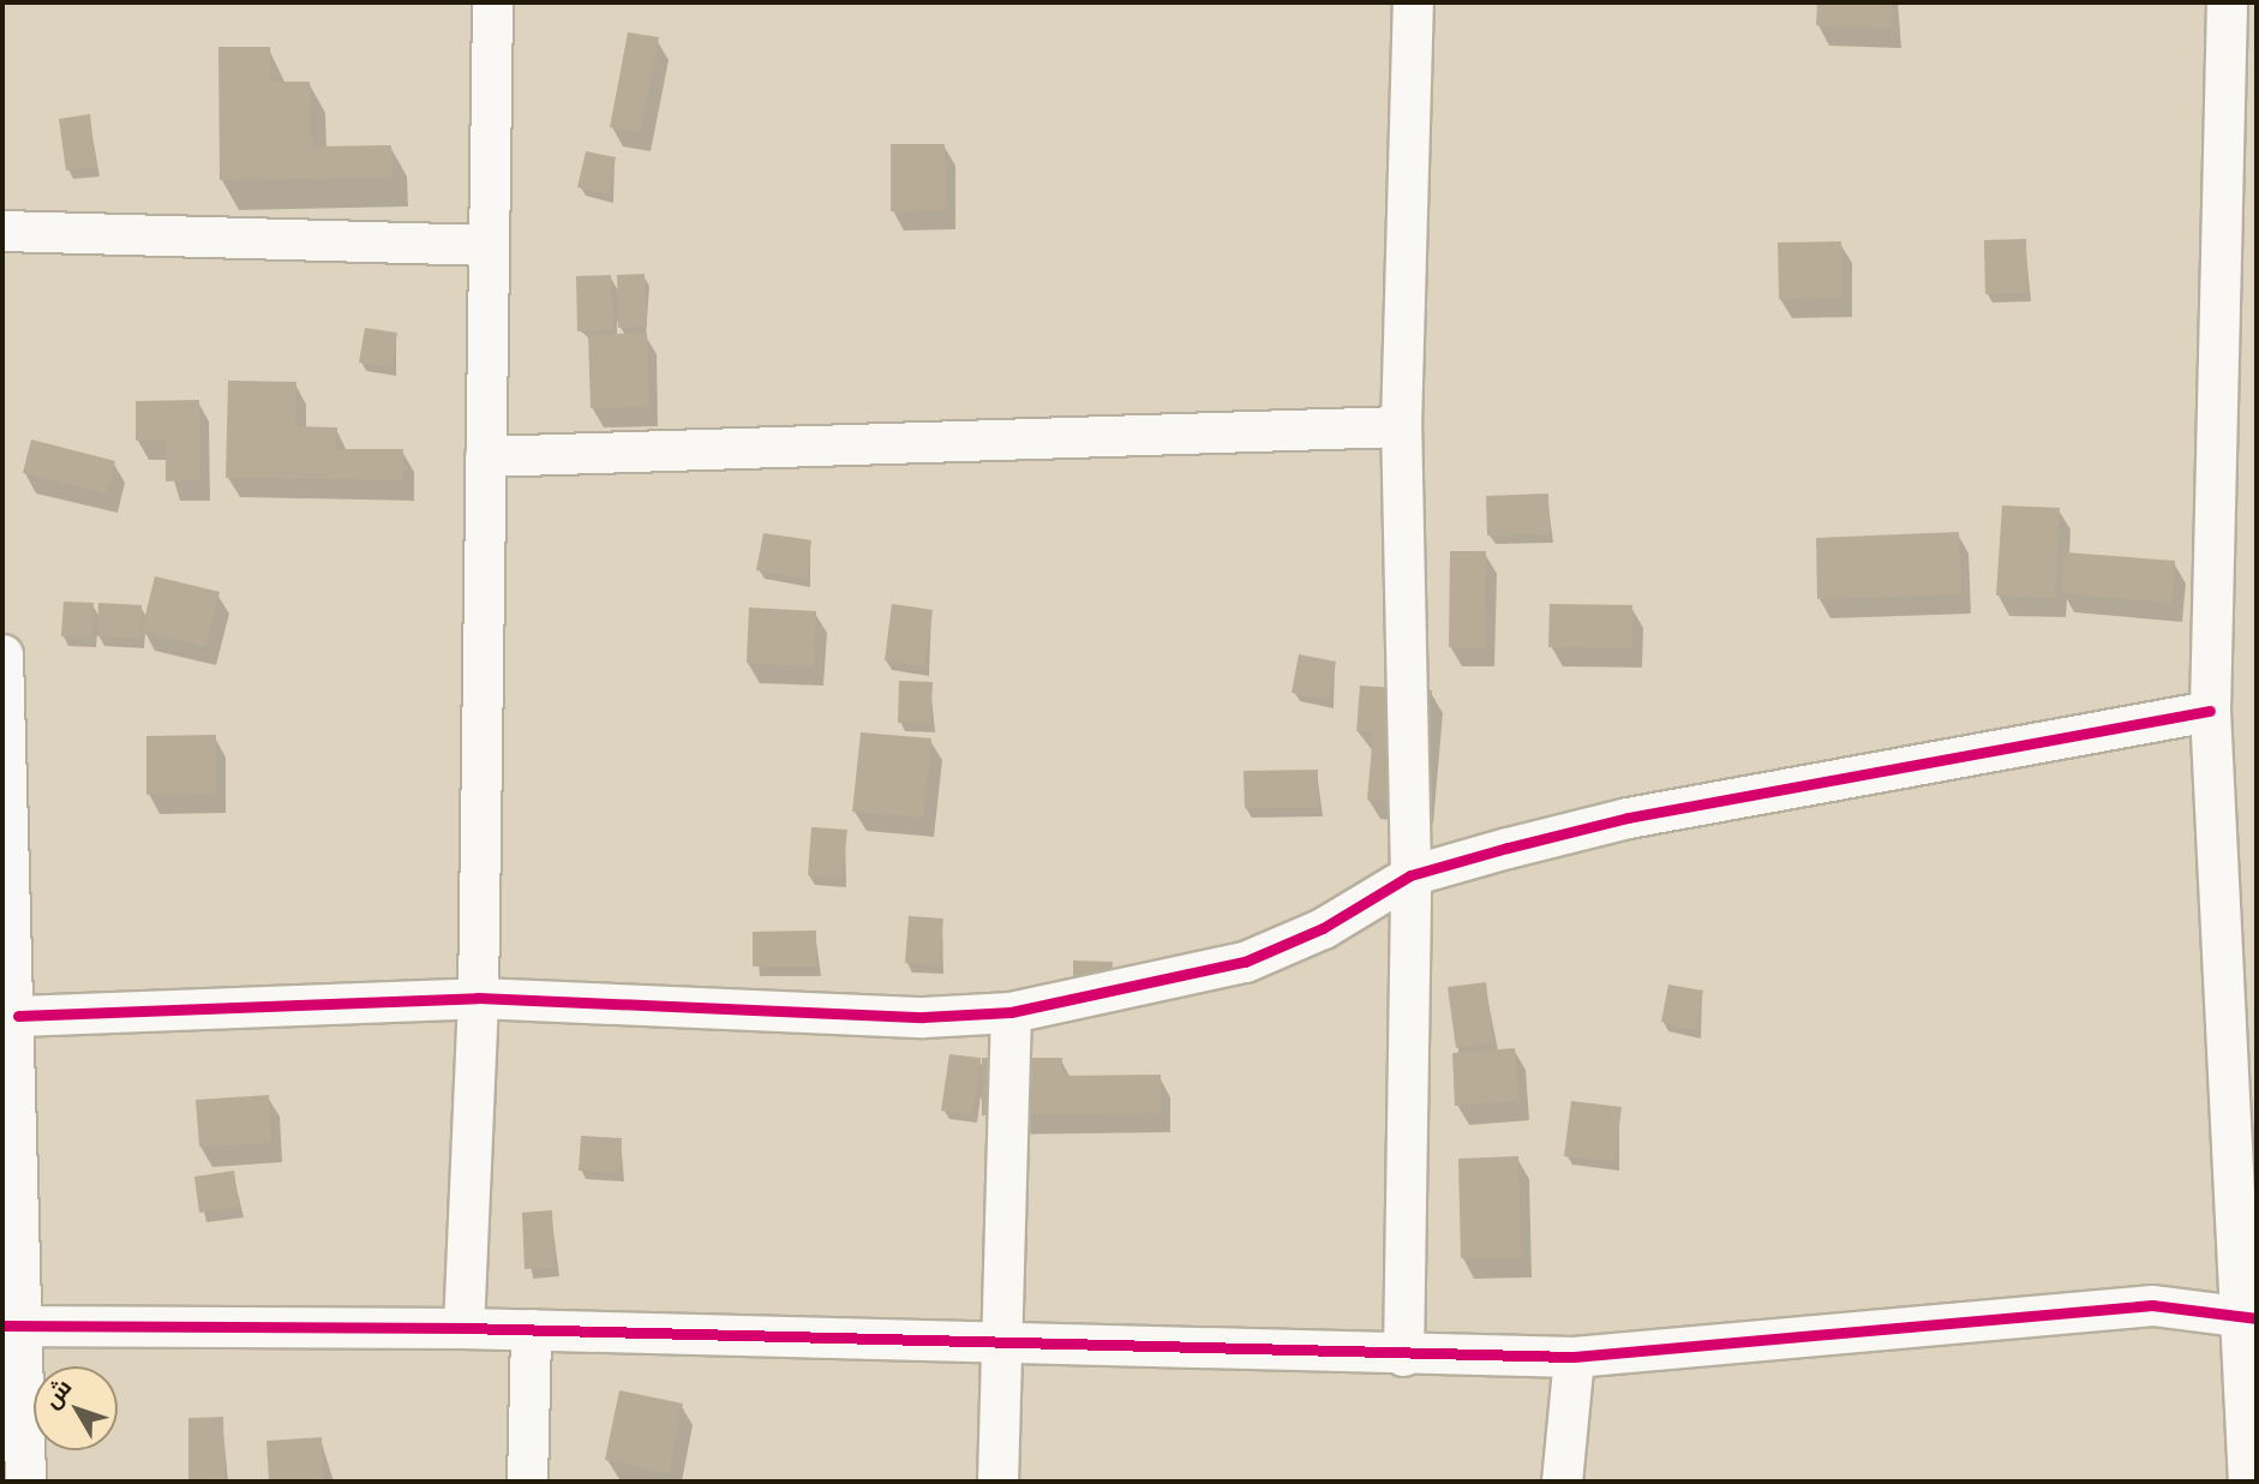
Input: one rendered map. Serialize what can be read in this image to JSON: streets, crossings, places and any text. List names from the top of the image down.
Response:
{
  "north": "top left"
}
